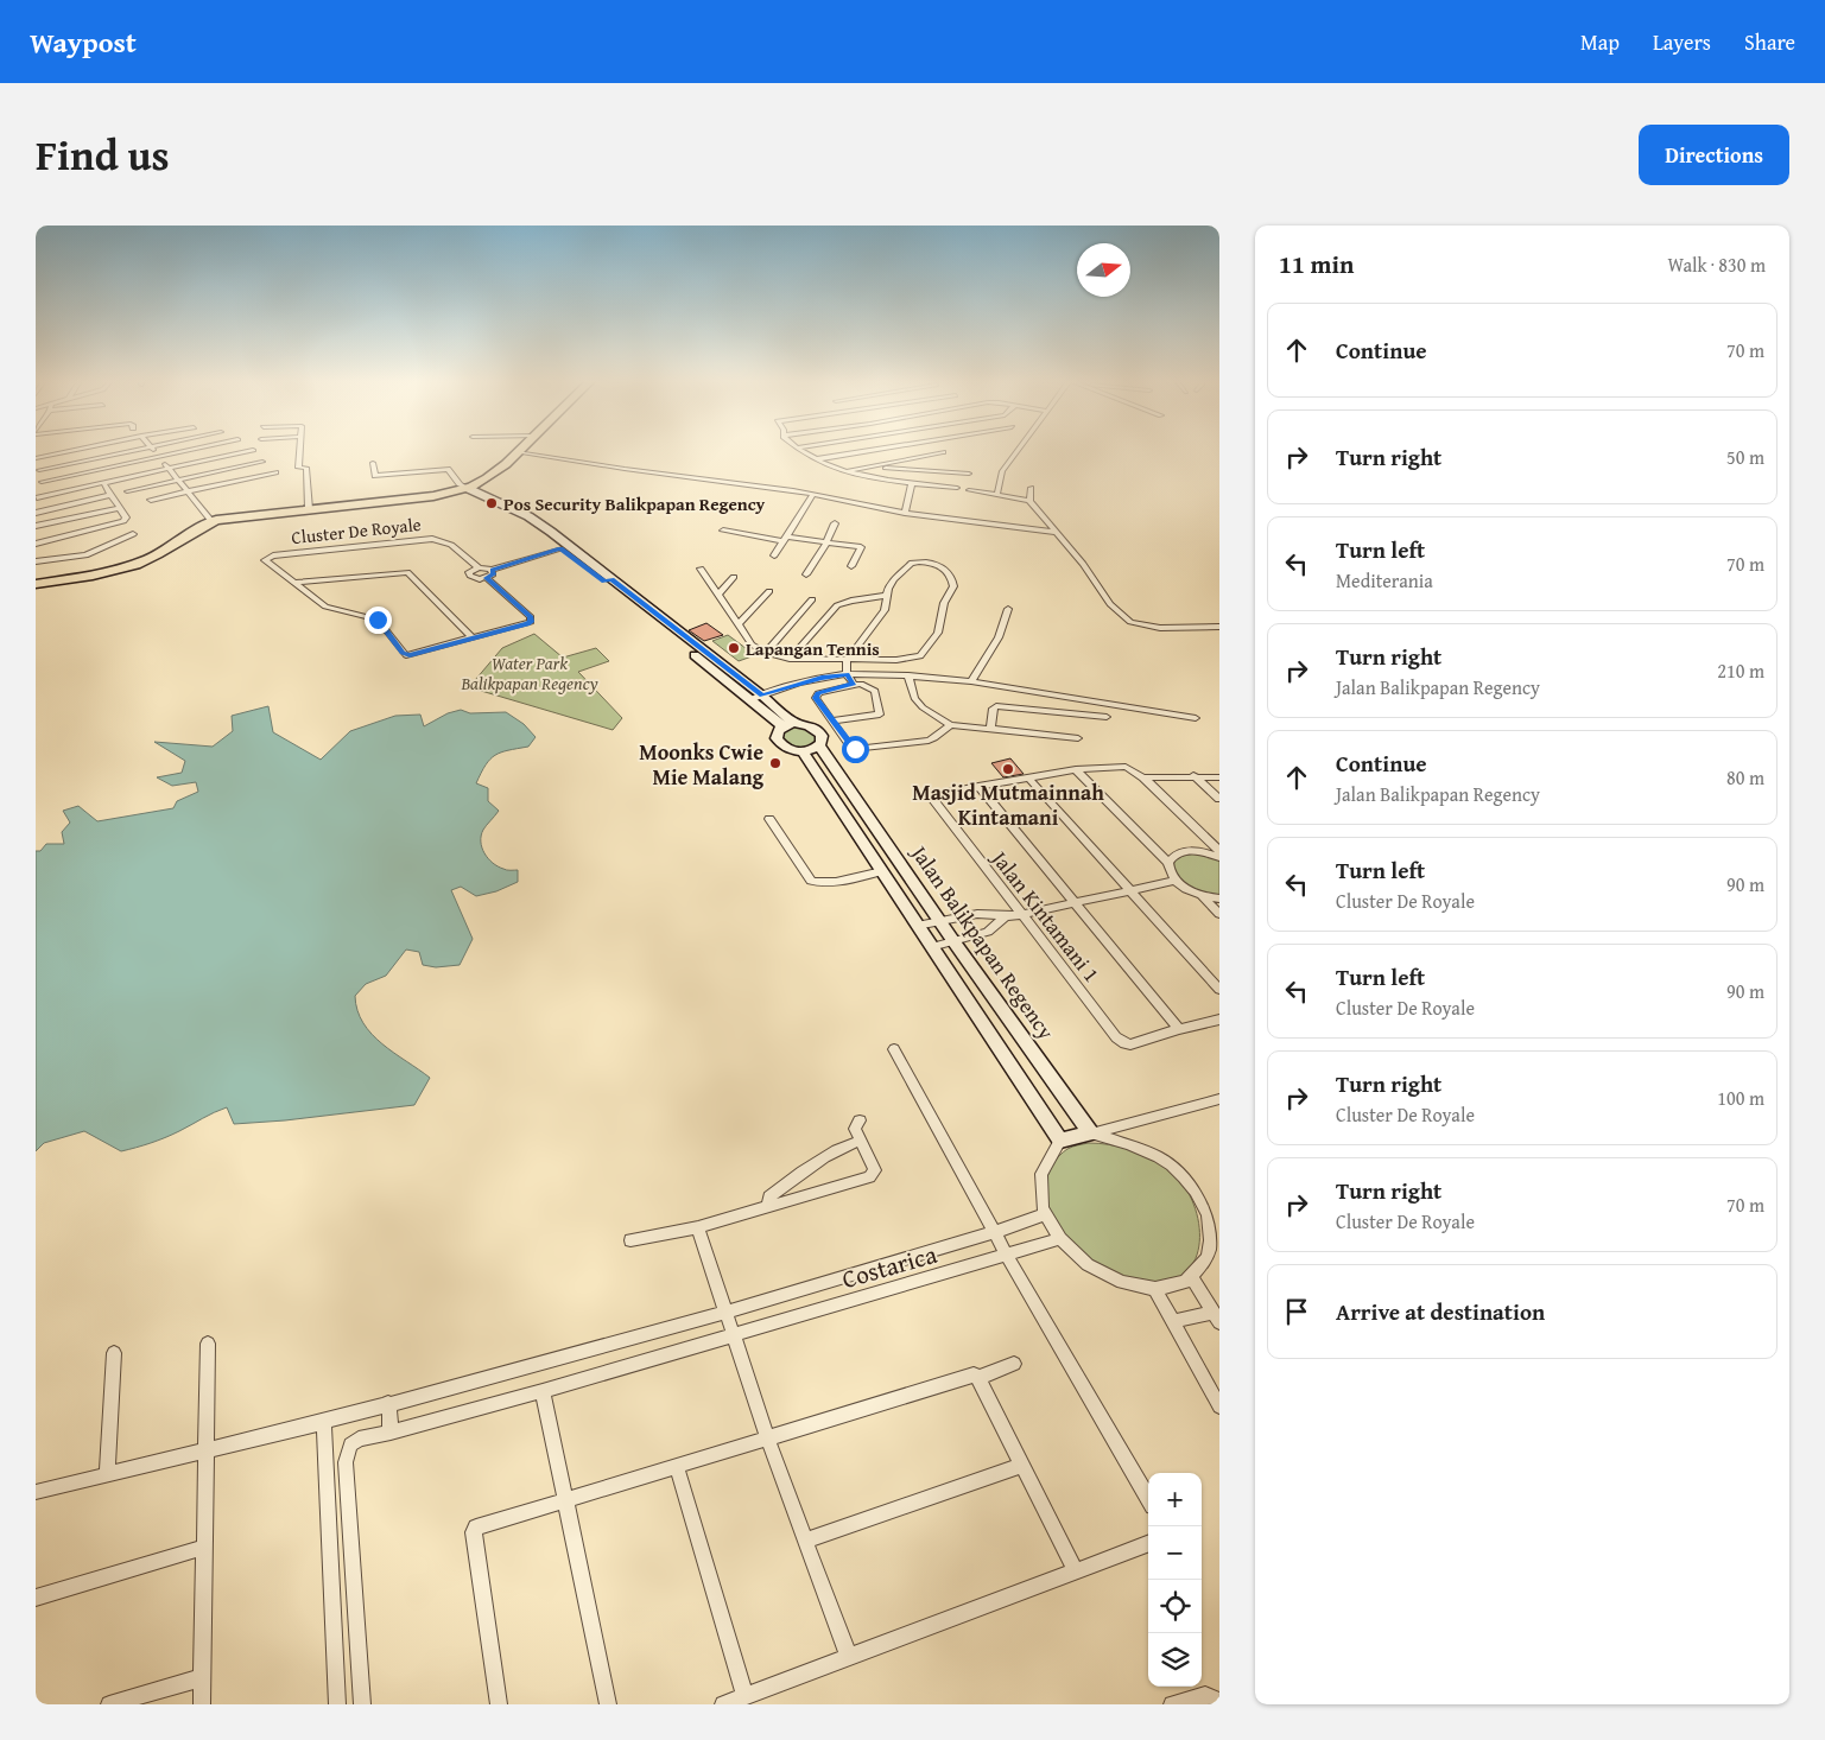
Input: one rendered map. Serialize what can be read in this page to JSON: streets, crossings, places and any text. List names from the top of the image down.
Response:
{
  "streets": {
    "street": [
      "Cluster De Royale",
      "Jalan Kintamani 1",
      "Jalan Balikpapan Regency",
      "Costarica"
    ]
  },
  "crossings": [
    ["Jalan Balikpapan Regency", "Costarica"]
  ],
  "parks": ["Water Park Balikpapan Regency"],
  "places": [
    "Pos Security Balikpapan Regency",
    "Lapangan Tennis",
    "Moonks Cwie Mie Malang",
    "Masjid Mutmainnah Kintamani"
  ],
  "north": "right",
  "page": {
    "header": "Waypost",
    "nav": ["Map", "Layers", "Share"],
    "title": "Find us",
    "buttons": "Directions",
    "heading": ["11 min", "Walk · 830 m"],
    "list": [
      ["Continue", "70 m"],
      ["Turn right", "50 m"],
      ["Turn left", "Mediterania", "70 m"],
      ["Turn right", "Jalan Balikpapan Regency", "210 m"],
      ["Continue", "Jalan Balikpapan Regency", "80 m"],
      ["Turn left", "Cluster De Royale", "90 m"],
      ["Turn left", "Cluster De Royale", "90 m"],
      ["Turn right", "Cluster De Royale", "100 m"],
      ["Turn right", "Cluster De Royale", "70 m"],
      "Arrive at destination"
    ],
    "map_buttons": ["+", "−"]
  }
}
